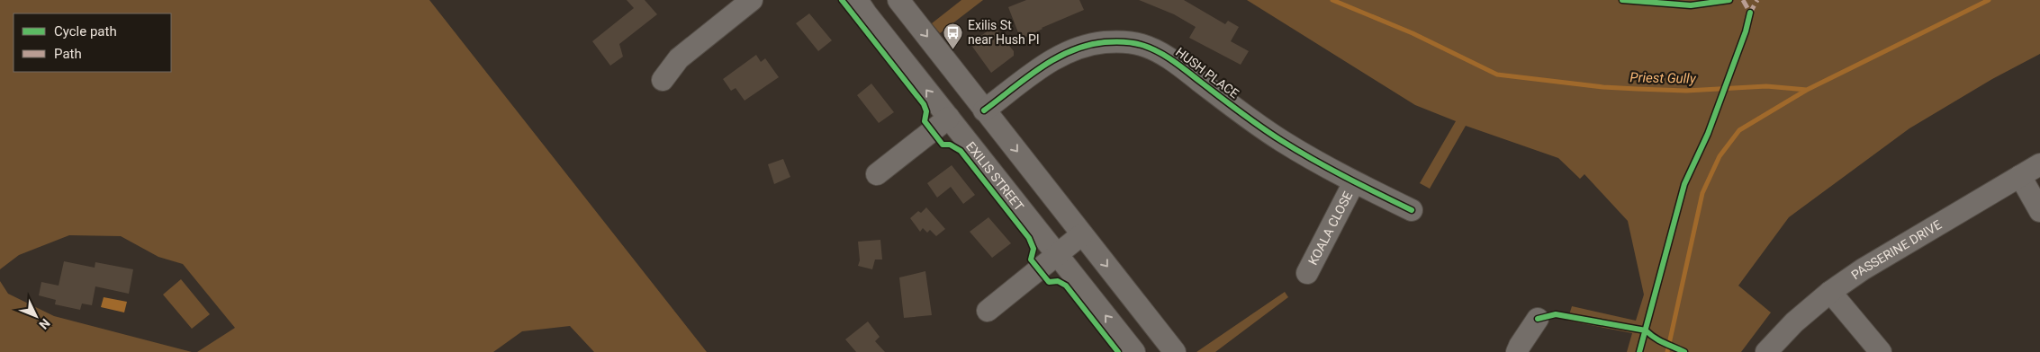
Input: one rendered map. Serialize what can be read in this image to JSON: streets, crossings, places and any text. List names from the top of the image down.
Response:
{
  "streets": {
    "street": [
      "HUSH PLACE",
      "EXILIS STREET",
      "KOALA CLOSE",
      "PASSERINE DRIVE"
    ]
  },
  "crossings": [
    ["HUSH PLACE", "KOALA CLOSE"]
  ],
  "water": ["Priest Gully"],
  "places": {
    "bus stop": ["Exilis St near Hush Pl"]
  },
  "legend": ["Cycle path", "Path"],
  "north": "bottom right"
}
